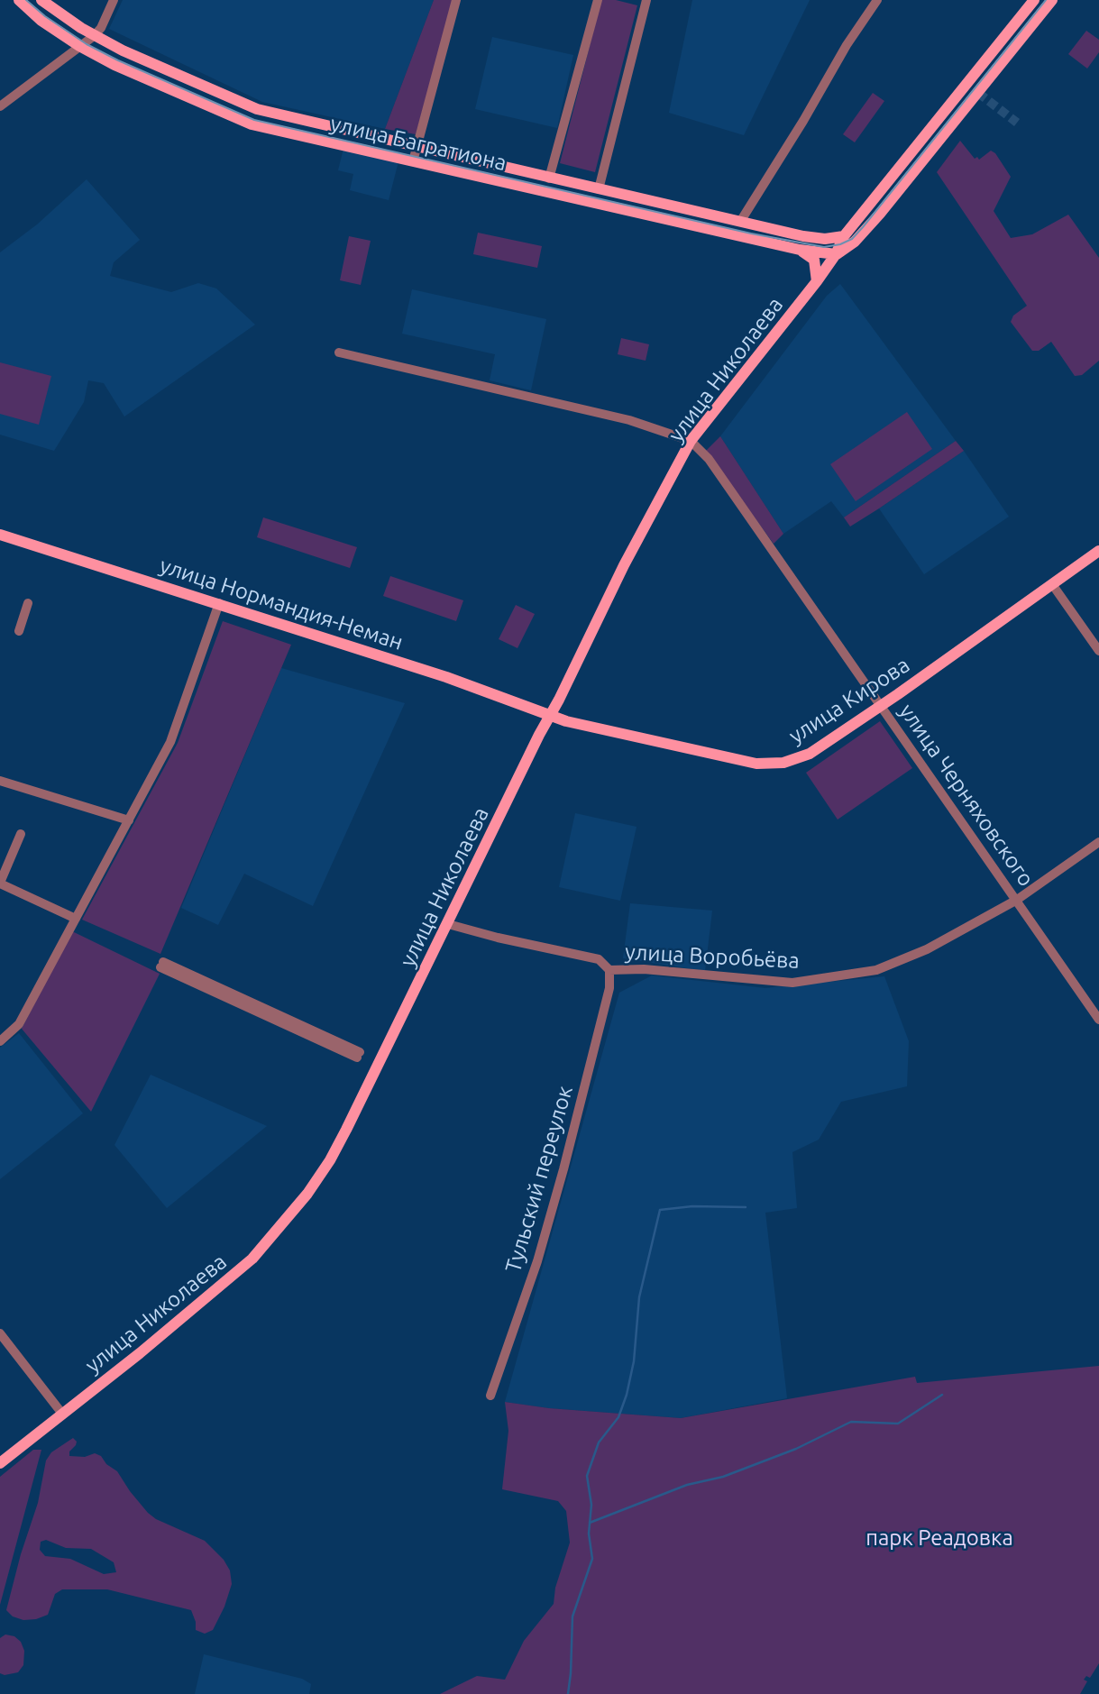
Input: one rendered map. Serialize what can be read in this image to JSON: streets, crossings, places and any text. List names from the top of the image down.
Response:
{
  "streets": {
    "main road": [
      "улица Багратиона",
      "улица Николаева",
      "улица Нормандия-Неман",
      "улица Кирова"
    ],
    "street": ["улица Черняховского", "улица Воробьёва", "Тульский переулок"]
  },
  "crossings": [
    ["улица Багратиона", "улица Николаева"],
    ["улица Николаева", "улица Нормандия-Неман"],
    ["улица Николаева", "улица Кирова"],
    ["улица Николаева", "улица Черняховского"],
    ["улица Николаева", "улица Воробьёва"],
    ["улица Нормандия-Неман", "улица Кирова"],
    ["улица Кирова", "улица Черняховского"],
    ["улица Черняховского", "улица Воробьёва"],
    ["улица Воробьёва", "Тульский переулок"]
  ],
  "parks": ["парк Реадовка"]
}
